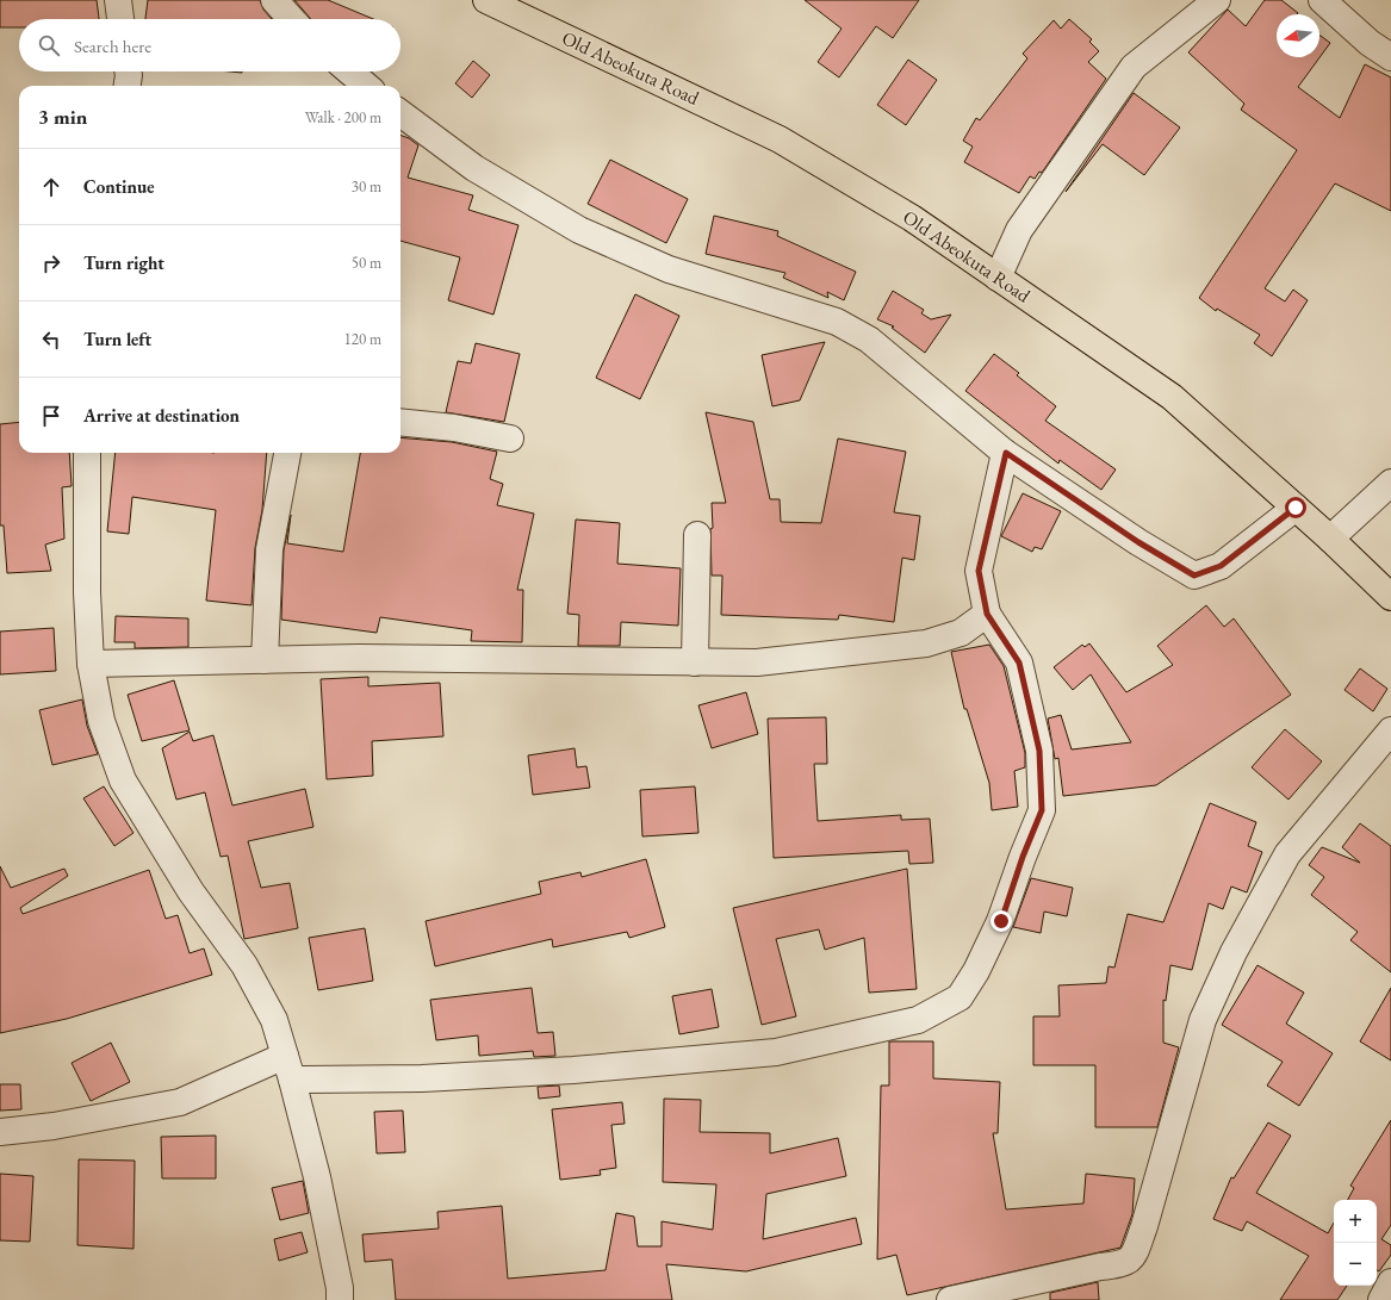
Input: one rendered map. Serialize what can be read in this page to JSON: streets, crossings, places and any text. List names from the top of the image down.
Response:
{
  "streets": {
    "highway": ["Old Abeokuta Road"]
  },
  "north": "left",
  "page": {
    "search": "Search here",
    "heading": ["3 min", "Walk · 200 m"],
    "list": [
      ["Continue", "30 m"],
      ["Turn right", "50 m"],
      ["Turn left", "120 m"],
      "Arrive at destination"
    ],
    "map_buttons": ["+", "−"]
  }
}
